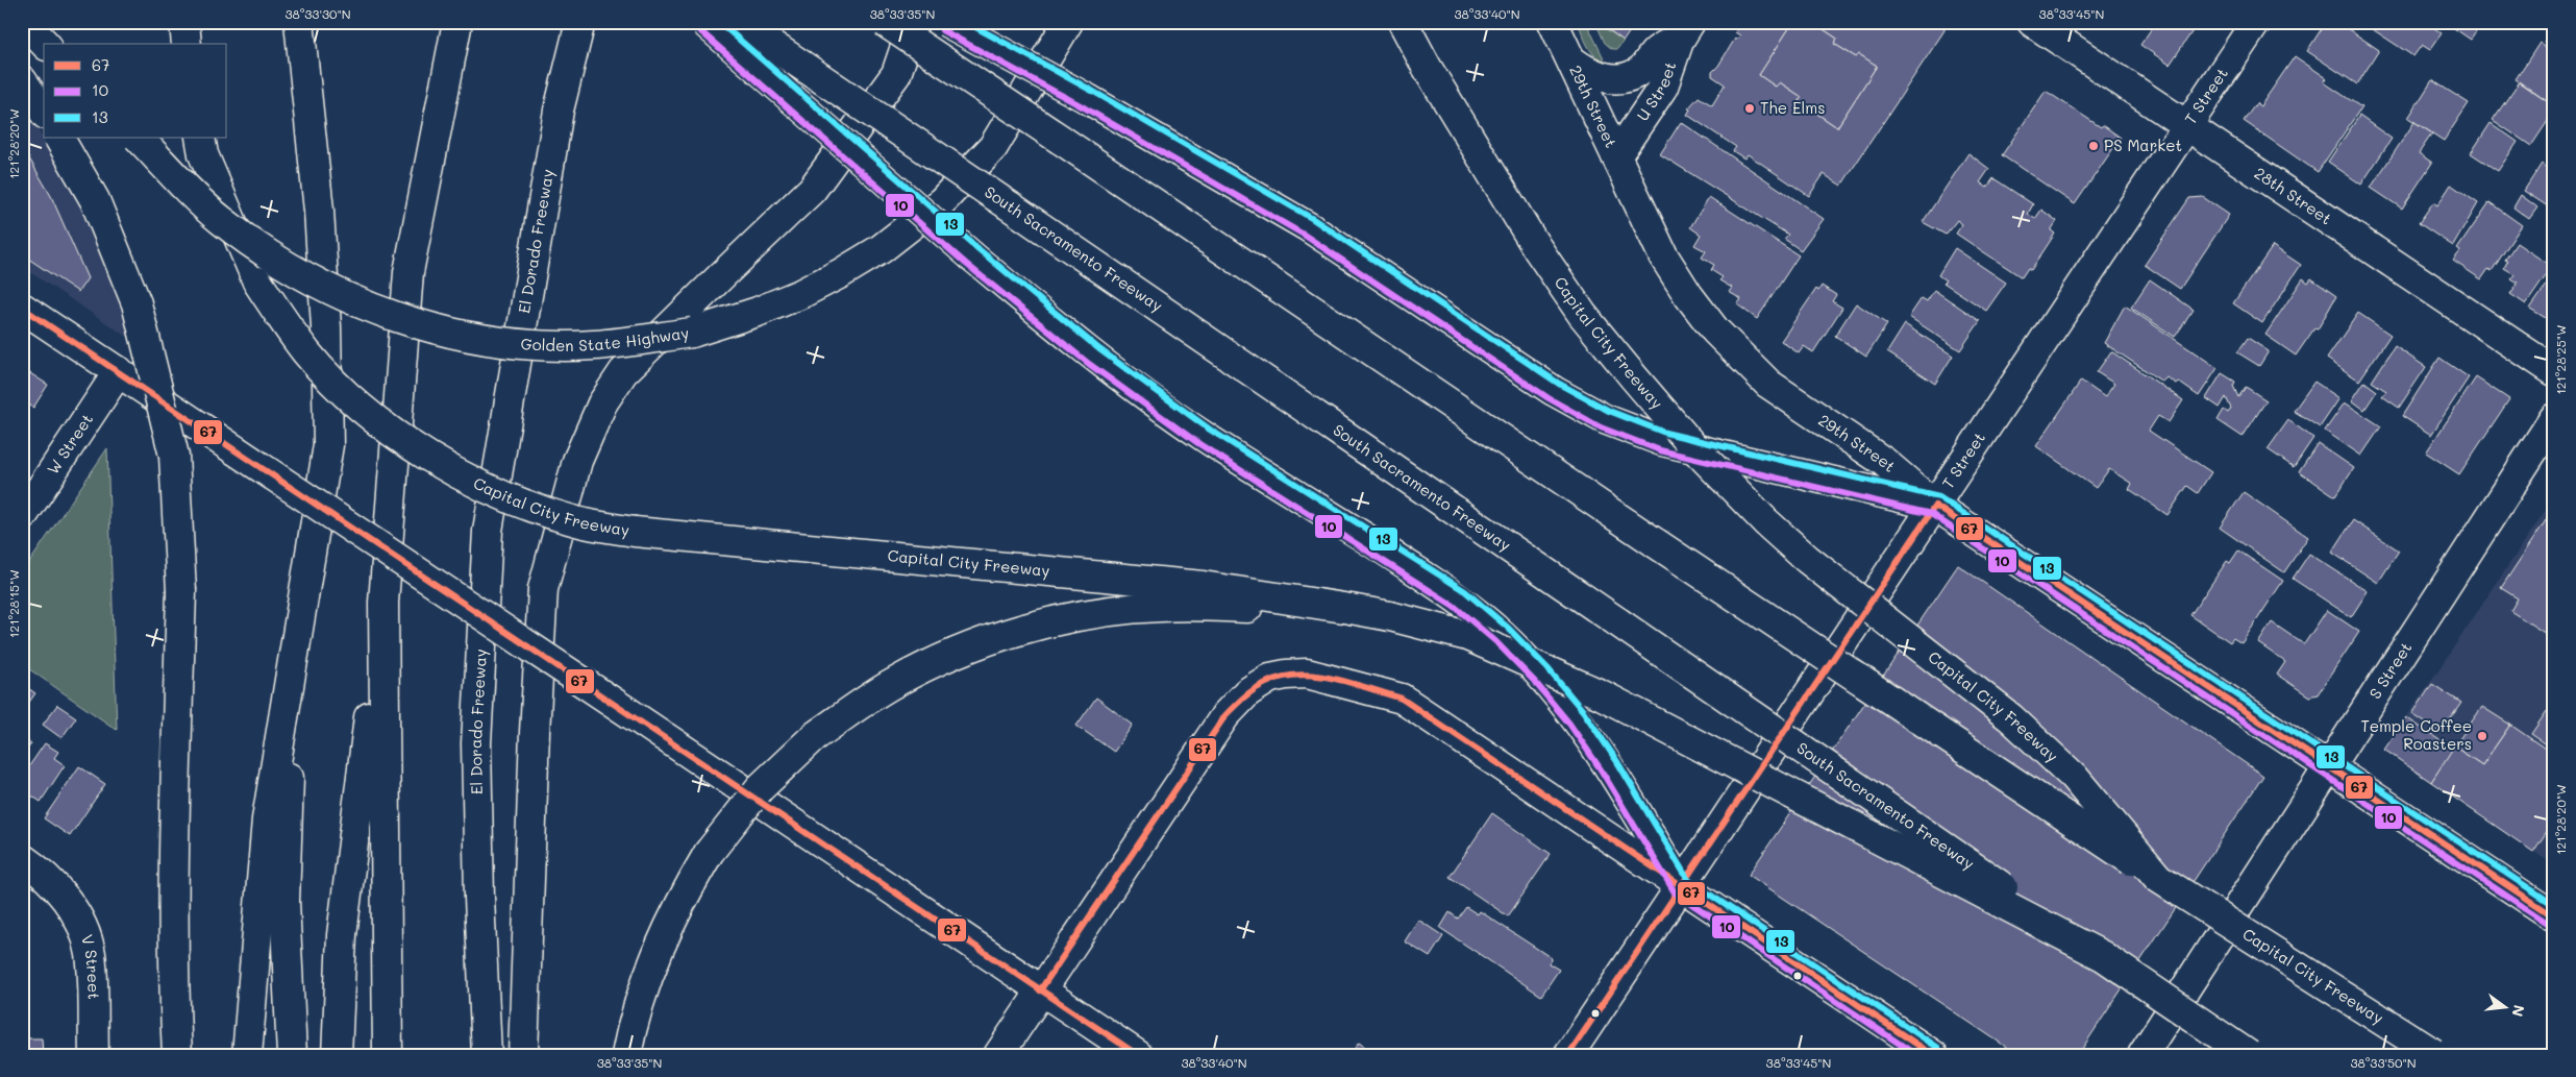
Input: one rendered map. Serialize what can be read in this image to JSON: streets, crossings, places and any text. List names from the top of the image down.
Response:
{
  "streets": {
    "main road": [
      "U Street",
      "T Street",
      "29th Street",
      "28th Street",
      "El Dorado Freeway",
      "South Sacramento Freeway",
      "Golden State Highway",
      "Capital City Freeway",
      "W Street",
      "S Street",
      "V Street"
    ]
  },
  "crossings": [
    ["U Street", "29th Street"],
    ["T Street", "29th Street"],
    ["T Street", "28th Street"],
    ["29th Street", "S Street"]
  ],
  "places": ["The Elms", "PS Market", "Temple Coffee Roasters"],
  "lines": ["transit line 13", "transit line 10", "transit line 67"],
  "legend": ["67", "10", "13"],
  "north": "right",
  "coordinates": [
    "38°33'30\"N",
    "38°33'35\"N",
    "38°33'40\"N",
    "38°33'45\"N",
    "121°28'20\"W",
    "121°28'25\"W",
    "121°28'15\"W",
    "38°33'50\"N"
  ]
}
